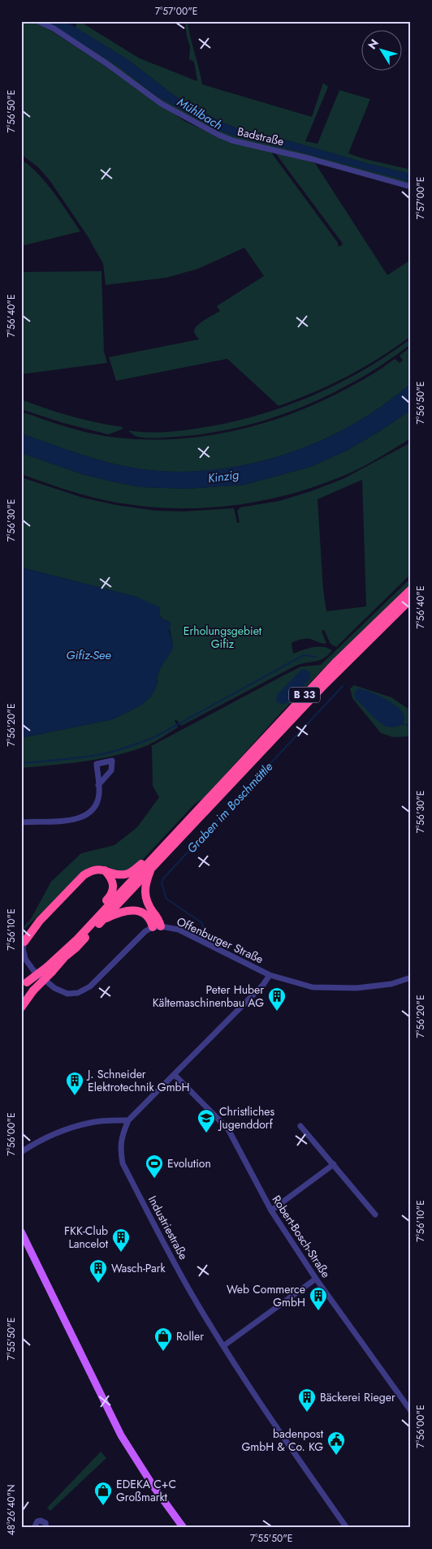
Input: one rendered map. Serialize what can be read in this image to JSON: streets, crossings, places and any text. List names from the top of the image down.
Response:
{
  "streets": {
    "highway": ["B 33"],
    "street": [
      "Badstraße",
      "Offenburger Straße",
      "Industriestraße",
      "Robert-Bosch-Straße"
    ]
  },
  "water": [
    "Mühlbach",
    "Kinzig",
    "Gifiz-See",
    "Graben im Boschmättle"
  ],
  "parks": ["Erholungsgebiet Gifiz"],
  "places": {
    "building": [
      "Peter Huber Kältemaschinenbau AG",
      "J. Schneider Elektrotechnik GmbH",
      "FKK-Club Lancelot",
      "Wasch-Park",
      "Web Commerce GmbH",
      "Bäckerei Rieger"
    ],
    "school or university": ["Christliches Jugenddorf"],
    "sports": ["Evolution"],
    "shop": ["Roller", "EDEKA C+C Großmarkt"],
    "public building": ["badenpost GmbH & Co. KG"]
  },
  "north": "top left",
  "coordinates": [
    "7°57'00\"E",
    "7°56'50\"E",
    "7°56'40\"E",
    "7°56'30\"E",
    "7°56'20\"E",
    "7°56'10\"E",
    "7°56'00\"E",
    "7°55'50\"E",
    "48°26'40\"N"
  ]
}
